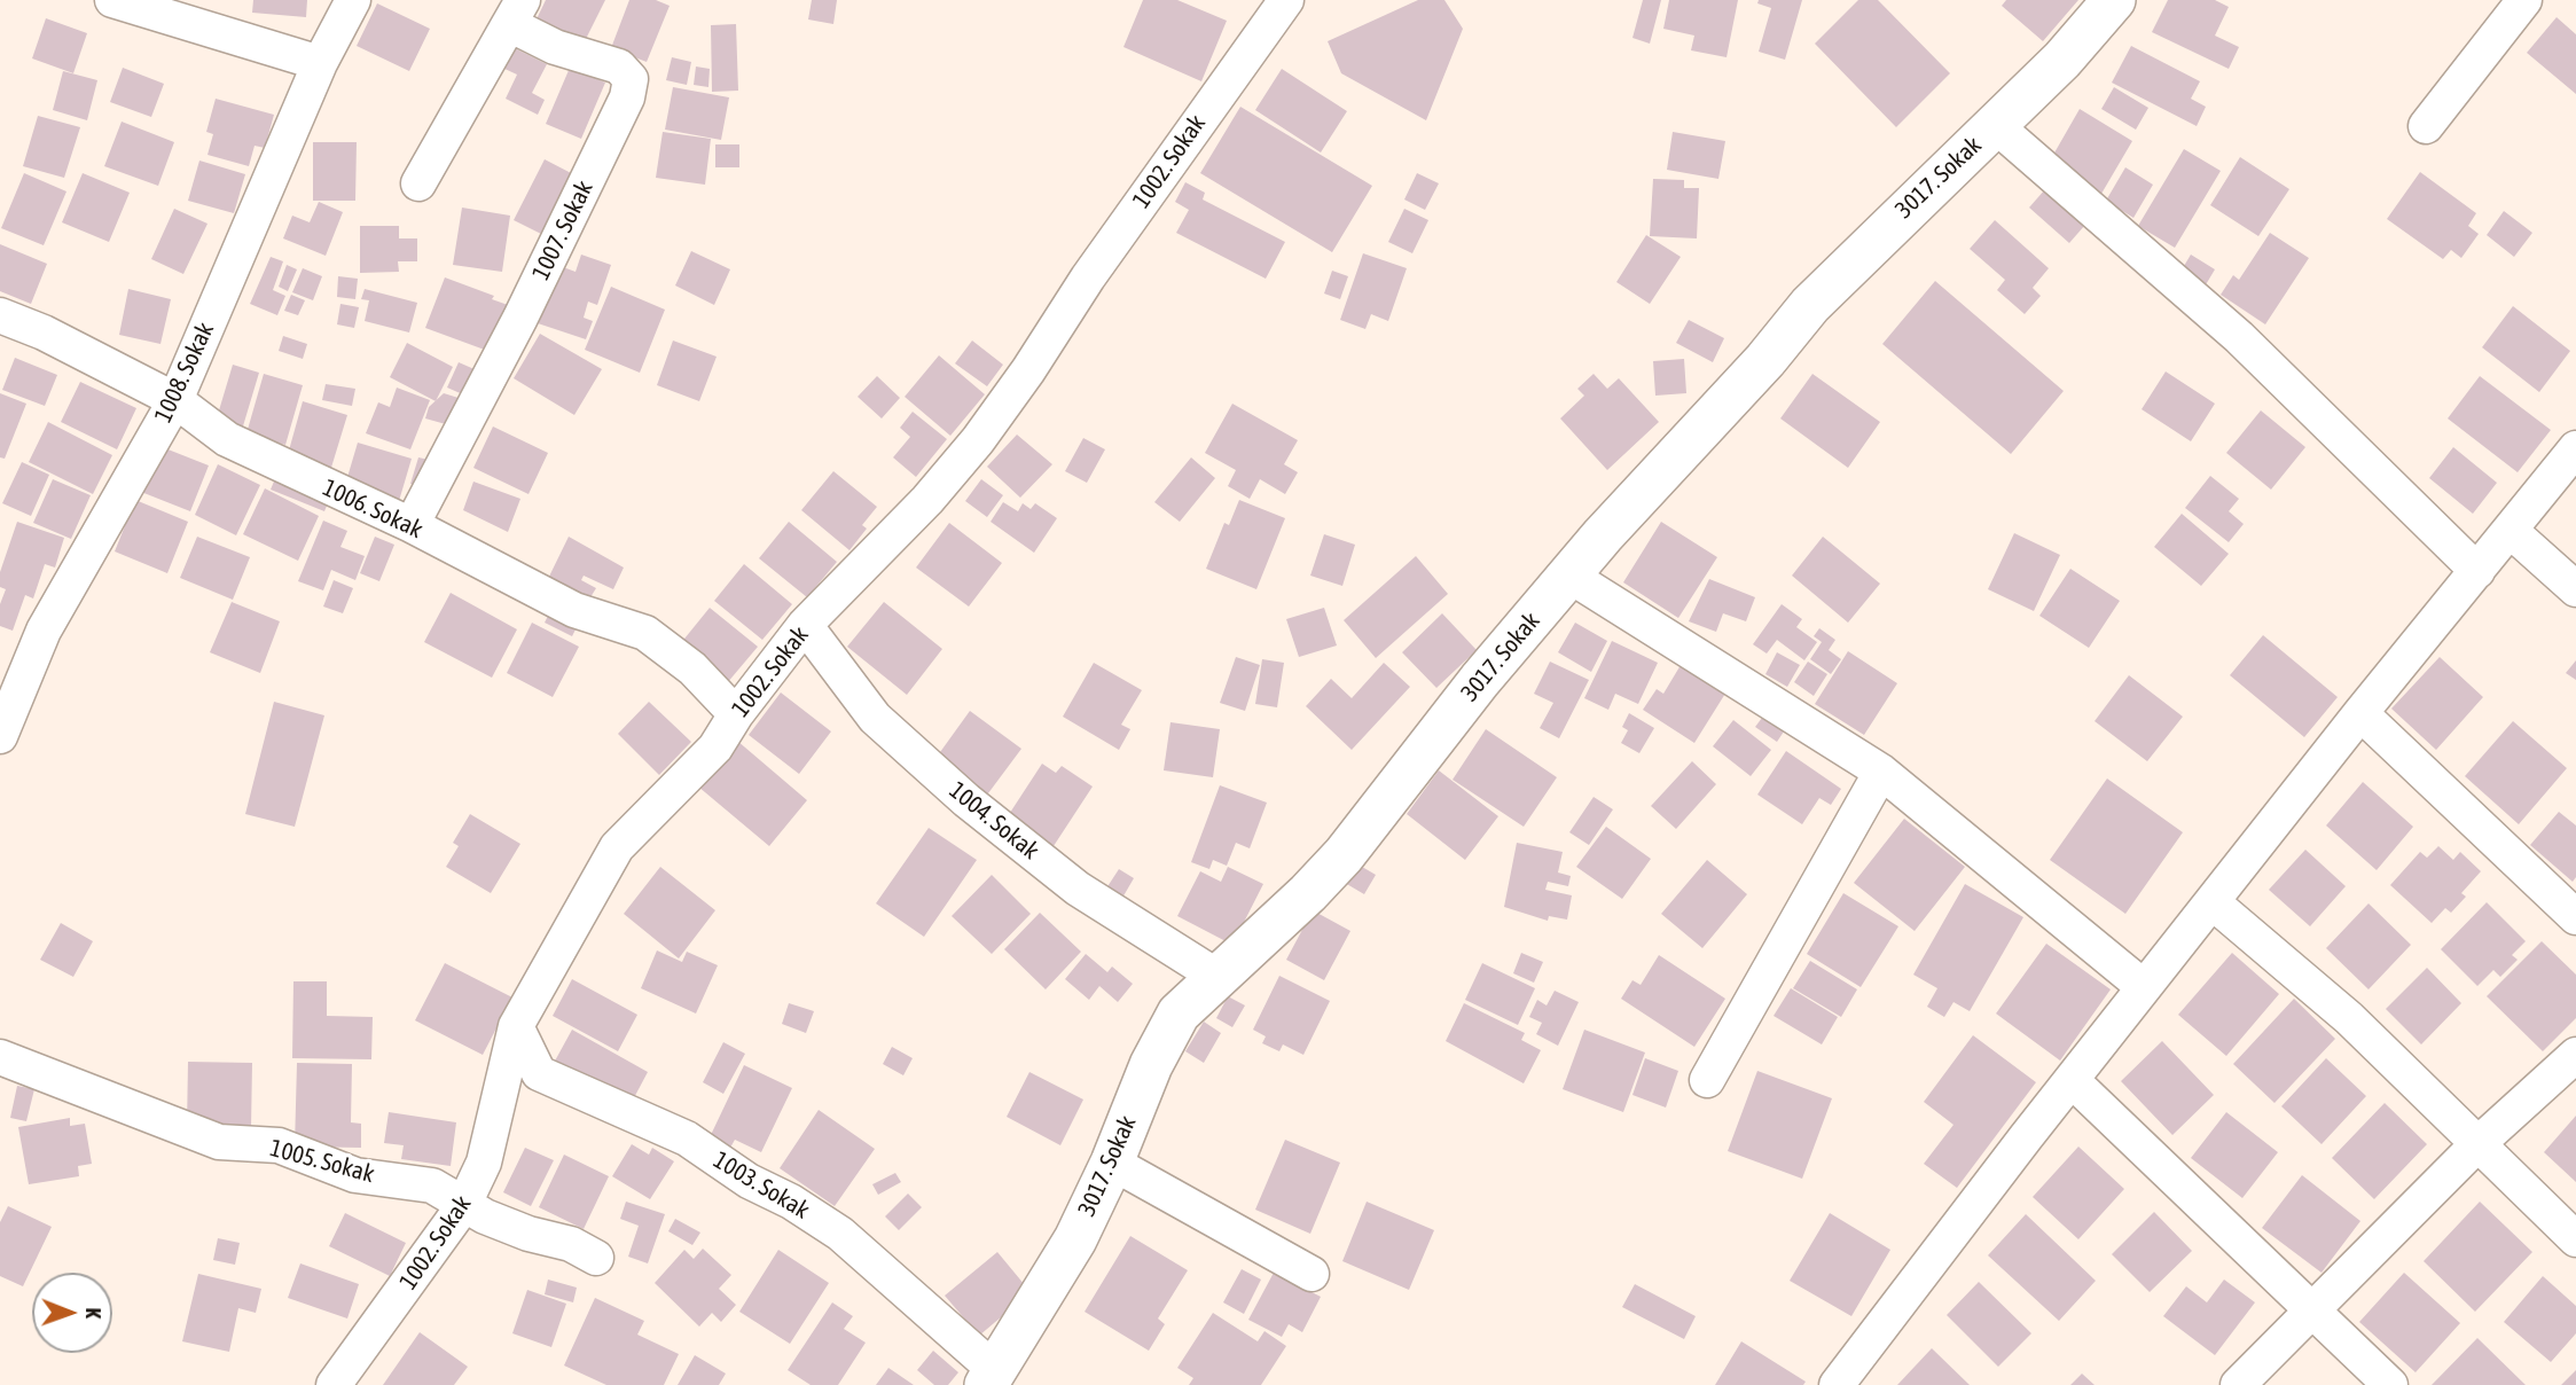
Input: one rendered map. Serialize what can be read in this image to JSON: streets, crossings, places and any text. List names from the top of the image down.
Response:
{
  "streets": {
    "street": [
      "1002. Sokak",
      "3017. Sokak",
      "1007. Sokak",
      "1008. Sokak",
      "1006. Sokak",
      "1004. Sokak",
      "1005. Sokak",
      "1003. Sokak"
    ]
  },
  "crossings": [
    ["1002. Sokak", "1006. Sokak"],
    ["1002. Sokak", "1004. Sokak"],
    ["1002. Sokak", "1005. Sokak"],
    ["1002. Sokak", "1003. Sokak"],
    ["3017. Sokak", "1004. Sokak"],
    ["3017. Sokak", "1003. Sokak"],
    ["1007. Sokak", "1006. Sokak"],
    ["1008. Sokak", "1006. Sokak"]
  ],
  "north": "right"
}
